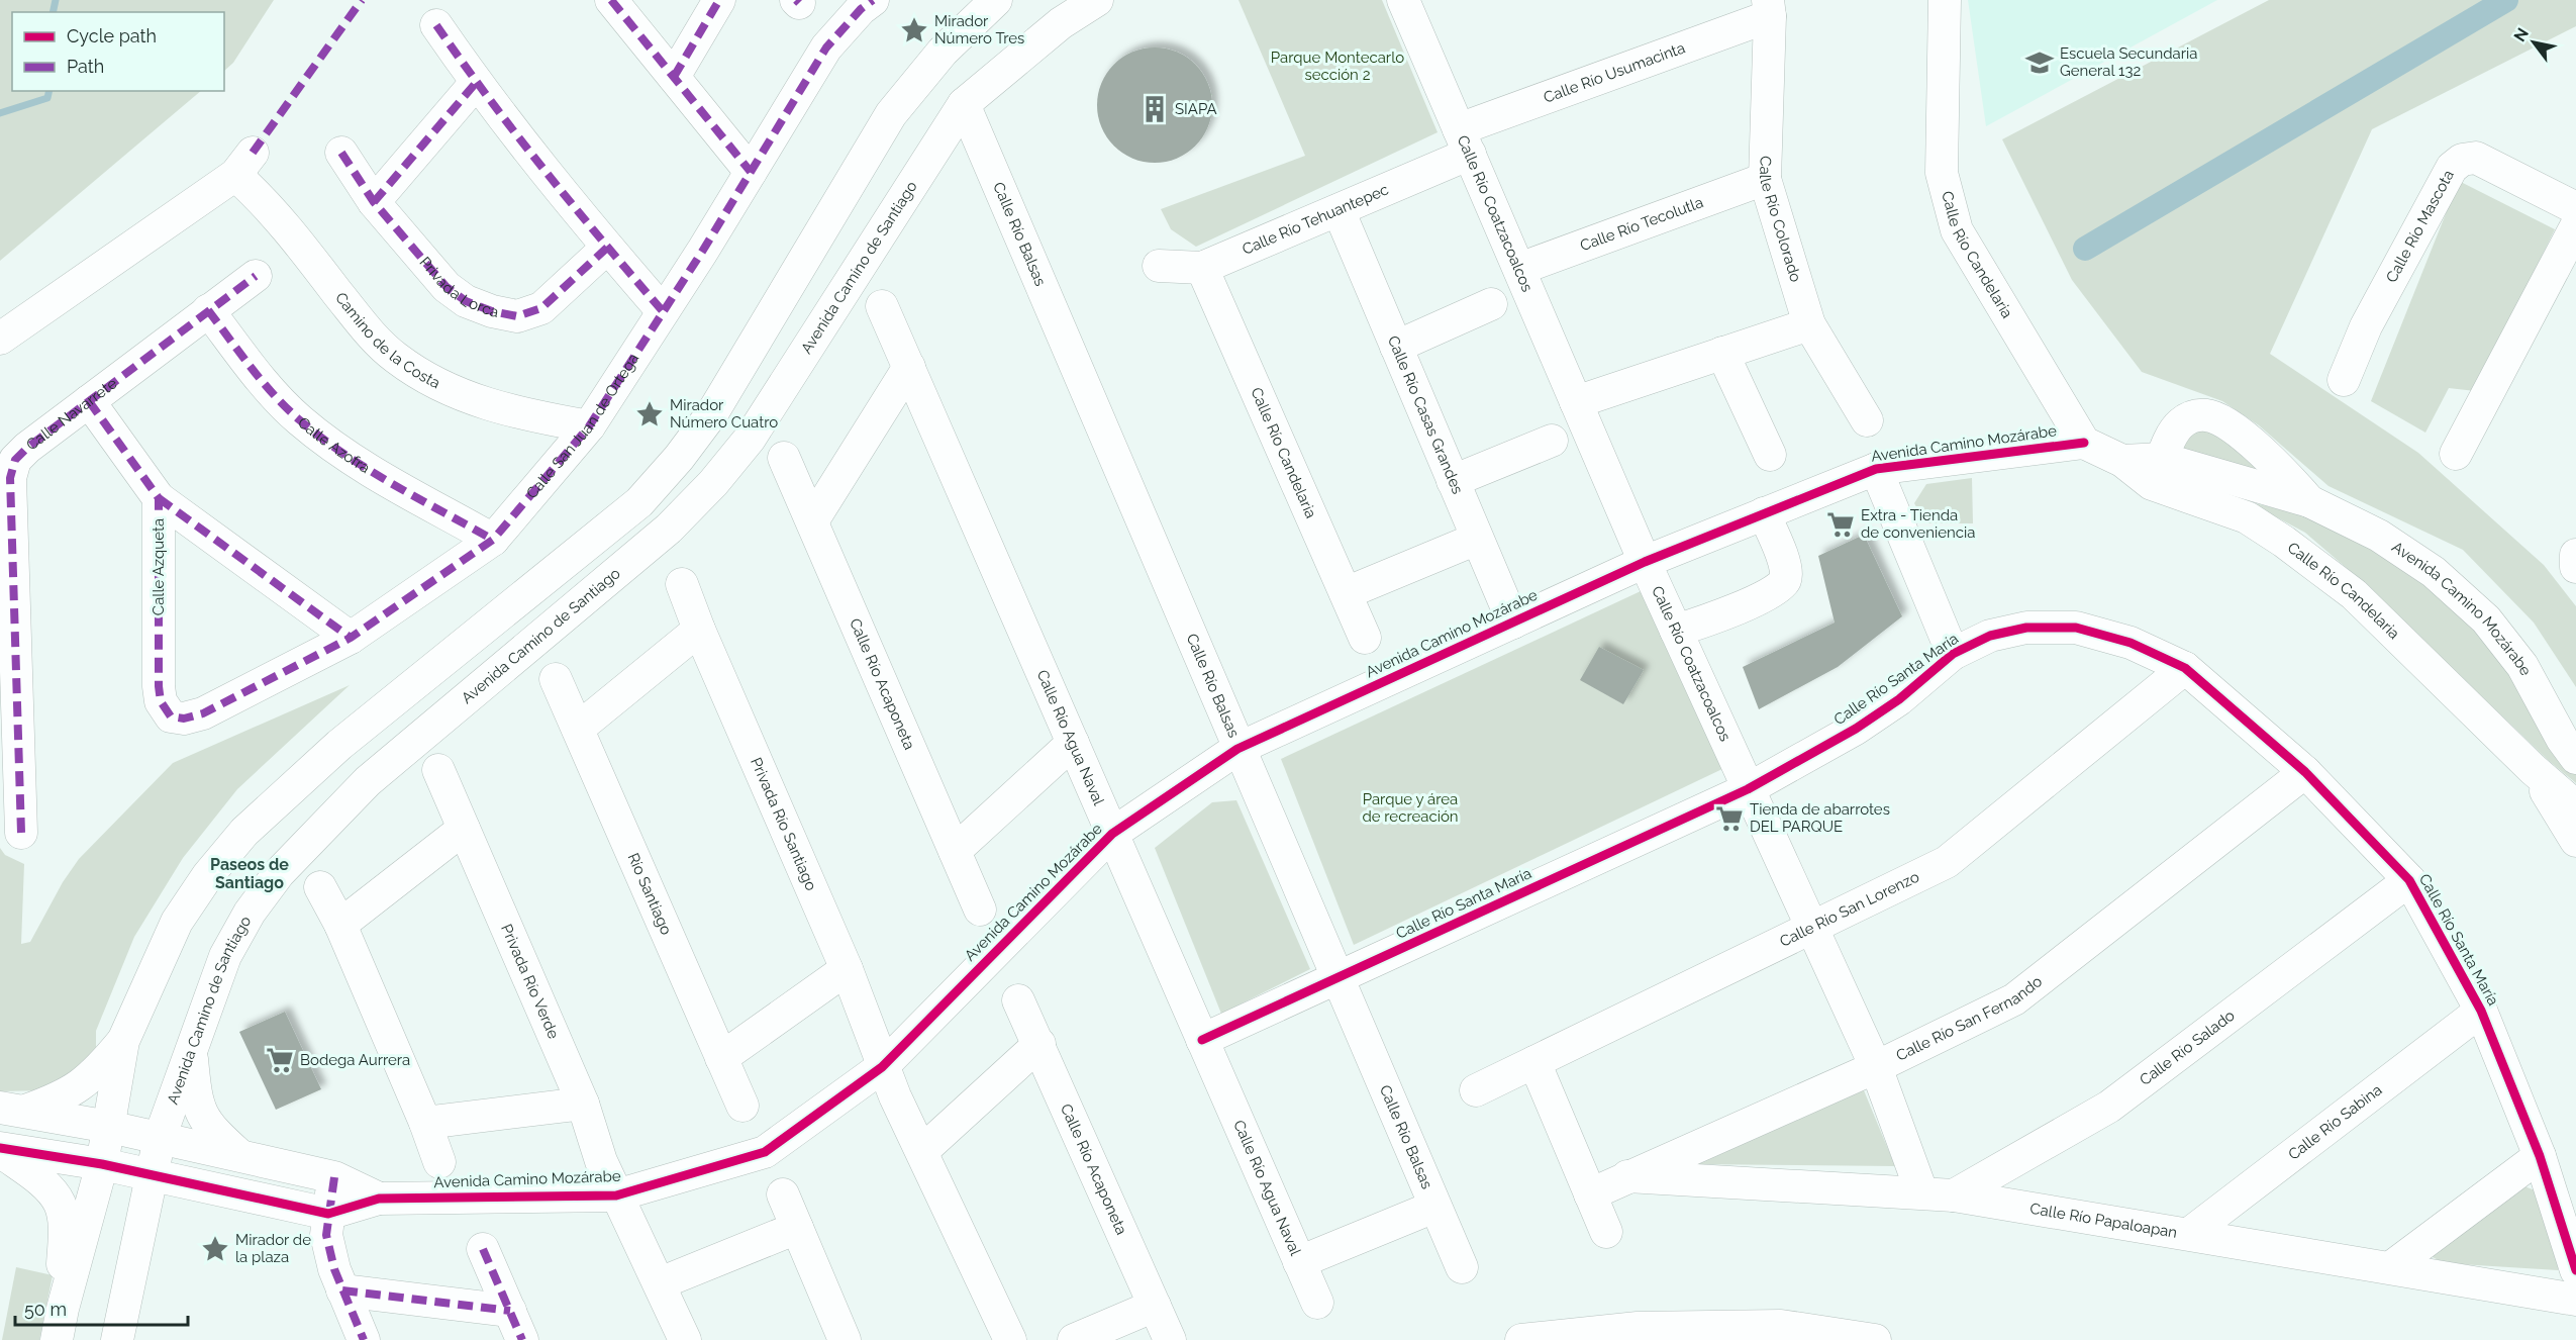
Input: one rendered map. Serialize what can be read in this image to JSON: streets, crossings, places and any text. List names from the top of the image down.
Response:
{
  "streets": {
    "street": [
      "Calle Río Usumacinta",
      "Calle Río Coatzacoalcos",
      "Calle Río Colorado",
      "Calle Río Tehuantepec",
      "Calle Río Tecolutla",
      "Calle Río Mascota",
      "Calle Río Balsas",
      "Calle Río Candelaria",
      "Avenida Camino de Santiago",
      "Privada Lorca",
      "Camino de la Costa",
      "Calle Navarrete",
      "Calle Río Casas Grandes",
      "Calle San Juan de Ortega",
      "Calle Azofra",
      "Avenida Camino Mozárabe",
      "Calle Azqueta",
      "Calle Río Santa María",
      "Calle Río Acaponeta",
      "Calle Río Agua Naval",
      "Privada Río Santiago",
      "Río Santiago",
      "Calle Río San Lorenzo",
      "Privada Río Verde",
      "Calle Río San Fernando",
      "Calle Río Salado",
      "Calle Río Sabina",
      "Calle Río Papaloapan"
    ]
  },
  "crossings": [
    ["Calle Río Usumacinta", "Calle Río Coatzacoalcos"],
    ["Calle Río Usumacinta", "Calle Río Colorado"],
    ["Calle Río Usumacinta", "Calle Río Tehuantepec"],
    ["Calle Río Coatzacoalcos", "Calle Río Tehuantepec"],
    ["Calle Río Coatzacoalcos", "Calle Río Tecolutla"],
    ["Calle Río Coatzacoalcos", "Avenida Camino Mozárabe"],
    ["Calle Río Coatzacoalcos", "Calle Río Santa María"],
    ["Calle Río Coatzacoalcos", "Calle Río San Lorenzo"],
    ["Calle Río Coatzacoalcos", "Calle Río San Fernando"],
    ["Calle Río Coatzacoalcos", "Calle Río Papaloapan"],
    ["Calle Río Colorado", "Calle Río Tecolutla"],
    ["Calle Río Tehuantepec", "Calle Río Candelaria"],
    ["Calle Río Tehuantepec", "Calle Río Casas Grandes"],
    ["Calle Río Balsas", "Avenida Camino de Santiago"],
    ["Calle Río Balsas", "Avenida Camino Mozárabe"],
    ["Calle Río Balsas", "Calle Río Santa María"],
    ["Calle Río Candelaria", "Avenida Camino Mozárabe"],
    ["Avenida Camino de Santiago", "Avenida Camino Mozárabe"],
    ["Camino de la Costa", "Calle San Juan de Ortega"],
    ["Calle Navarrete", "Calle Azofra"],
    ["Calle Navarrete", "Calle Azqueta"],
    ["Calle Río Casas Grandes", "Avenida Camino Mozárabe"],
    ["Calle San Juan de Ortega", "Calle Azofra"],
    ["Calle San Juan de Ortega", "Calle Azqueta"],
    ["Avenida Camino Mozárabe", "Calle Río Agua Naval"],
    ["Avenida Camino Mozárabe", "Privada Río Santiago"],
    ["Avenida Camino Mozárabe", "Privada Río Verde"],
    ["Calle Río Santa María", "Calle Río Agua Naval"],
    ["Calle Río Santa María", "Calle Río San Lorenzo"],
    ["Calle Río Santa María", "Calle Río San Fernando"],
    ["Calle Río Santa María", "Calle Río Salado"],
    ["Calle Río Santa María", "Calle Río Sabina"],
    ["Calle Río San Fernando", "Calle Río Papaloapan"],
    ["Calle Río Salado", "Calle Río Papaloapan"],
    ["Calle Río Sabina", "Calle Río Papaloapan"]
  ],
  "districts": ["Paseos de Santiago"],
  "parks": ["Parque Montecarlo sección 2", "Parque y área de recreación"],
  "places": {
    "place": ["Mirador Número Tres", "Mirador Número Cuatro", "Mirador de la plaza"],
    "school or university": ["Escuela Secundaria General 132"],
    "building": ["SIAPA"],
    "supermarket": ["Extra - Tienda de conveniencia", "Tienda de abarrotes DEL PARQUE", "Bodega Aurrera"]
  },
  "legend": ["Cycle path", "Path"],
  "scale_bar": "50 m",
  "north": "top left"
}
